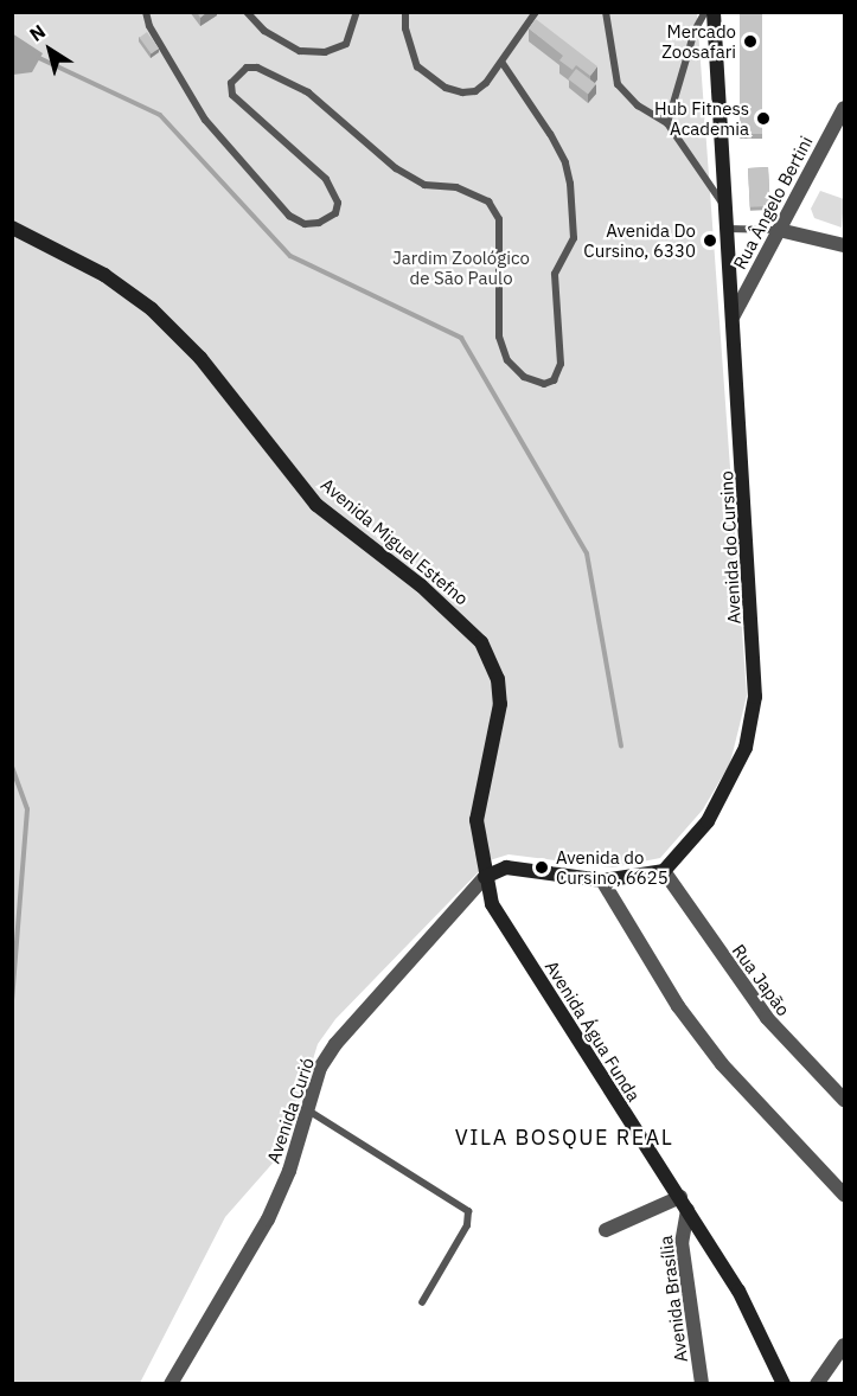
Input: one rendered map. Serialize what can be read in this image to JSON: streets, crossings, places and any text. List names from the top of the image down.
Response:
{
  "streets": {
    "main road": ["Avenida Miguel Estefno", "Avenida do Cursino", "Avenida Água Funda"],
    "street": [
      "Rua Ângelo Bertini",
      "Rua Japão",
      "Avenida Curió",
      "Avenida Brasília"
    ]
  },
  "crossings": [
    ["Rua Ângelo Bertini", "Avenida do Cursino"],
    ["Avenida Miguel Estefno", "Avenida Água Funda"],
    ["Avenida Miguel Estefno", "Avenida Curió"],
    ["Avenida do Cursino", "Rua Japão"],
    ["Avenida Água Funda", "Avenida Curió"],
    ["Avenida Água Funda", "Avenida Brasília"]
  ],
  "districts": ["VILA BOSQUE REAL"],
  "parks": ["Jardim Zoológico de São Paulo"],
  "places": [
    "Mercado Zoosafari",
    "Hub Fitness Academia",
    "Avenida Do Cursino, 6330",
    "Avenida do Cursino, 6625"
  ],
  "north": "top left"
}
